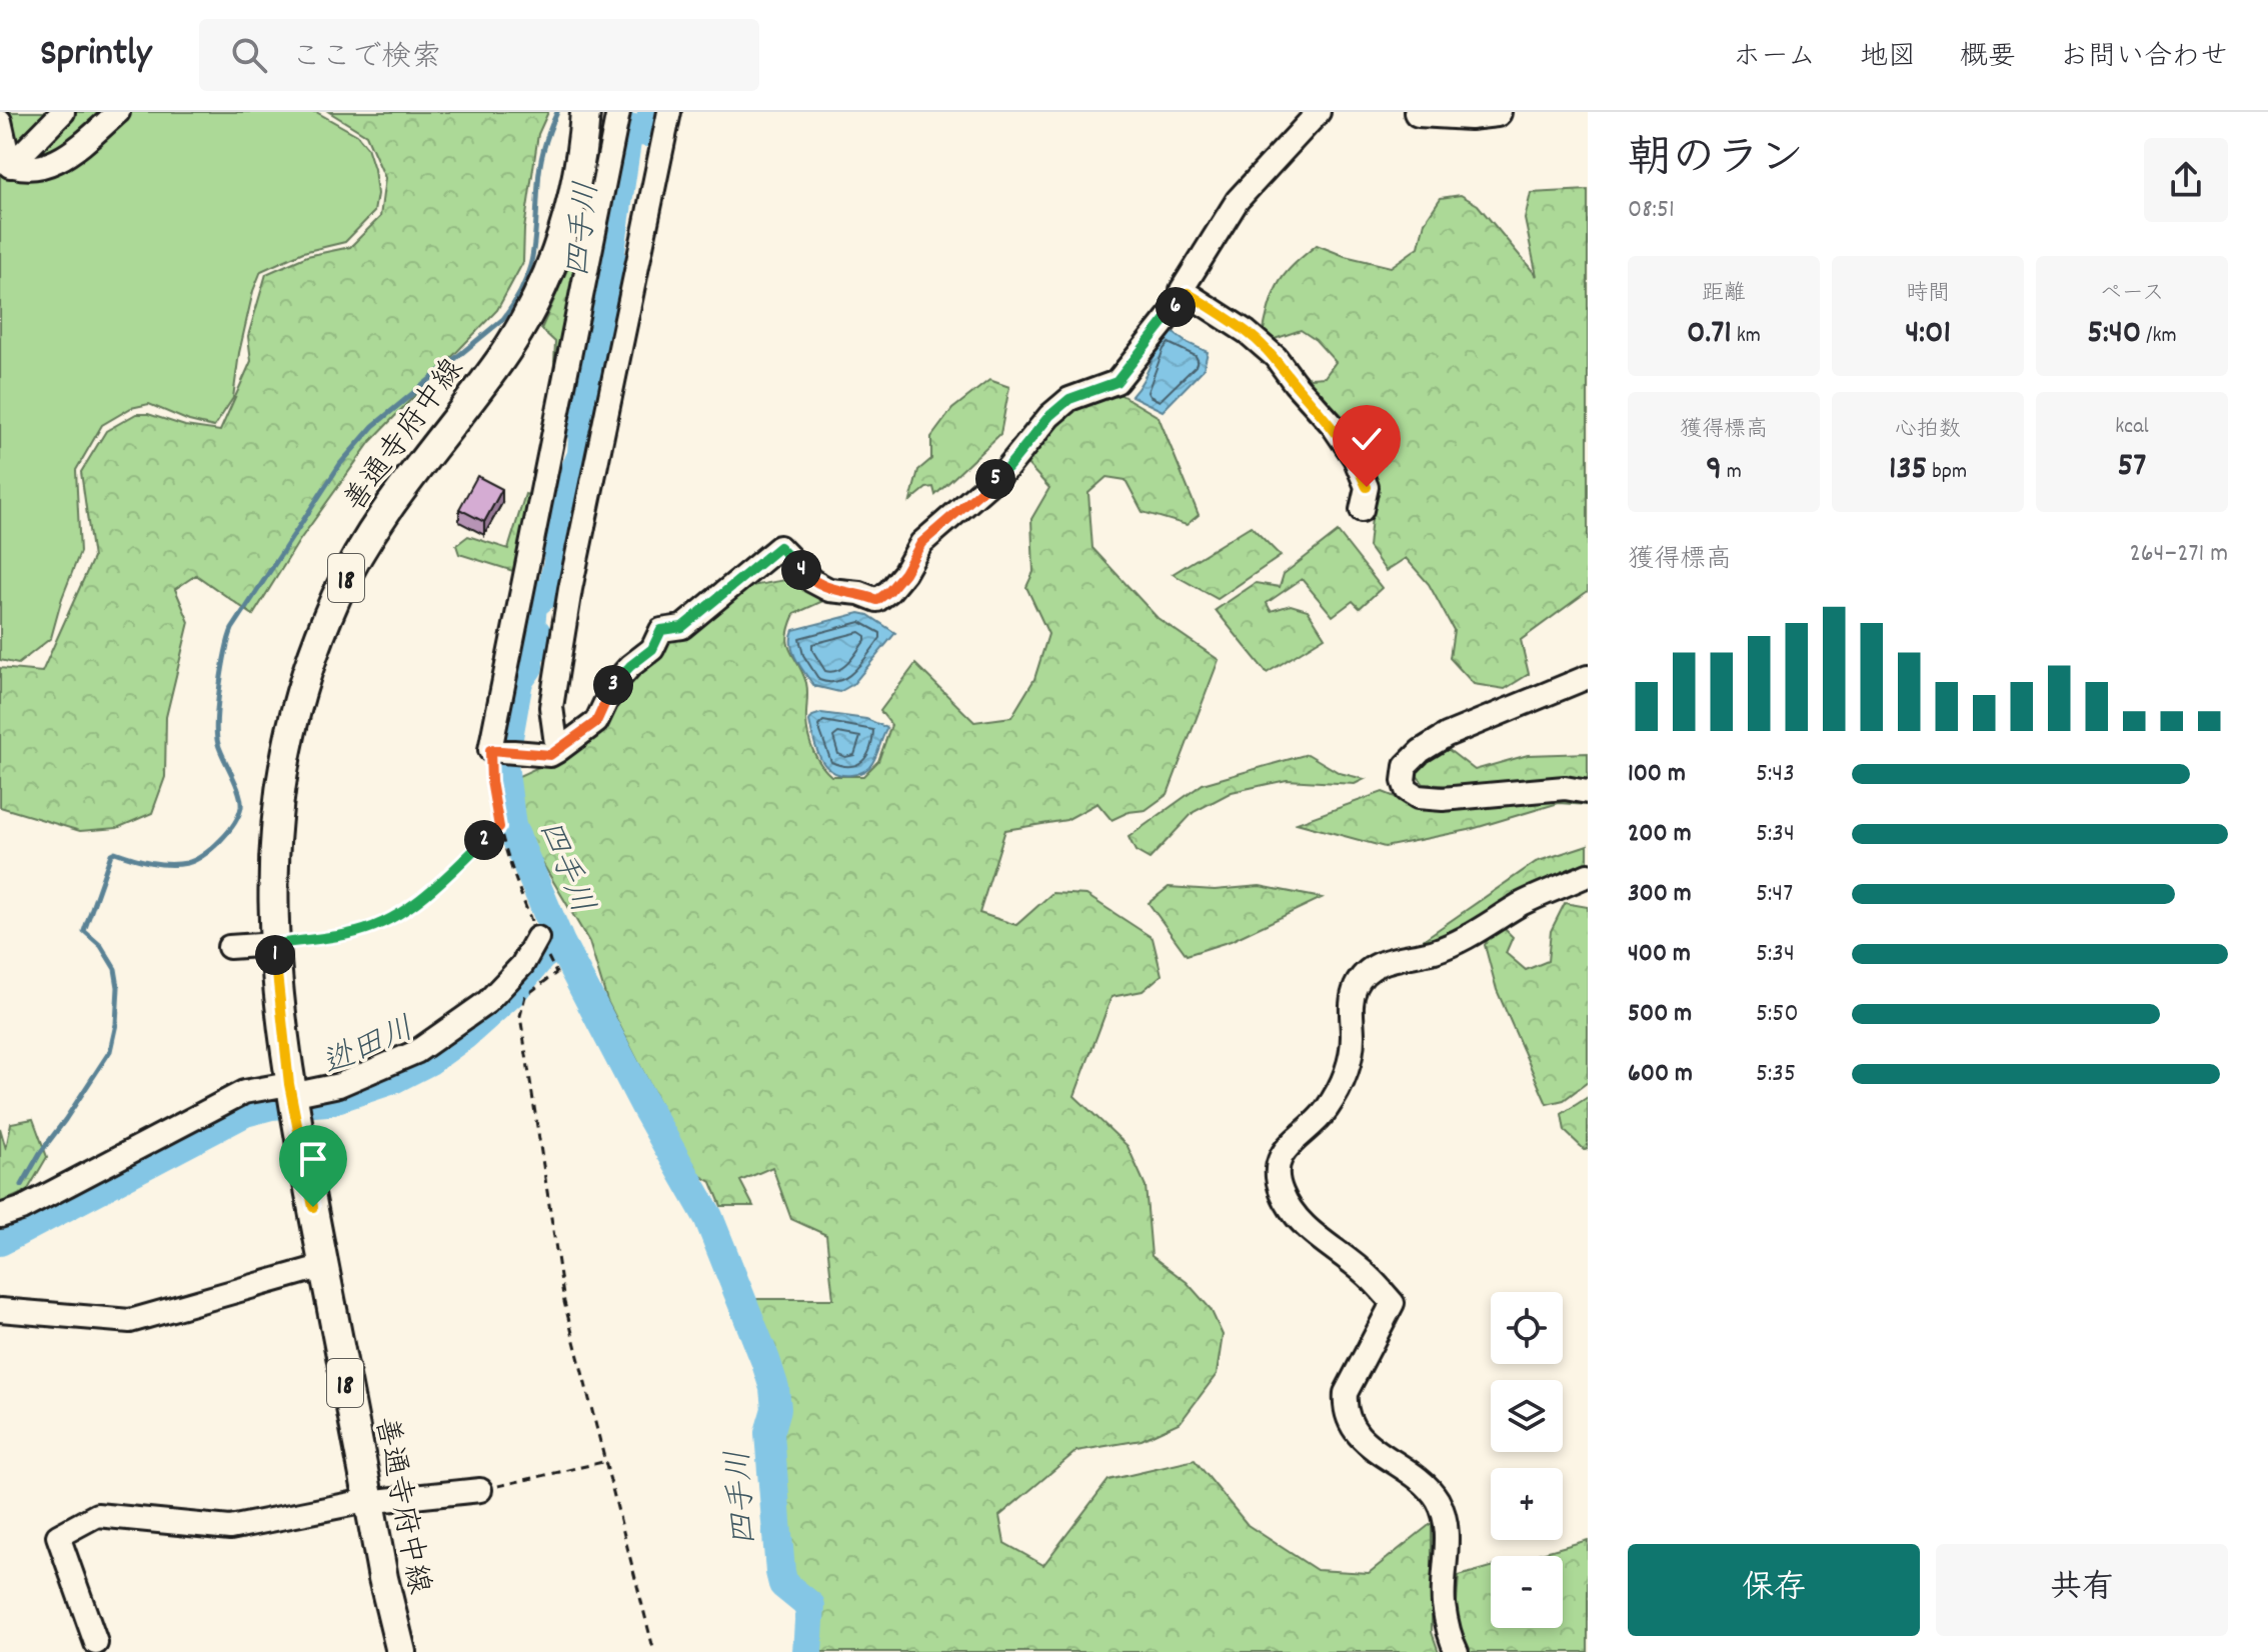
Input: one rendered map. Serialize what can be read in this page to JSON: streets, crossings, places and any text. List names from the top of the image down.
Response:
{
  "streets": {
    "main road": ["善通寺府中線", "18"]
  },
  "water": ["四手川", "迯田川"],
  "page": {
    "header": "Sprintly",
    "search": "ここで検索",
    "nav": [
      "ホーム",
      "地図",
      "概要",
      "お問い合わせ"
    ],
    "heading": ["朝のラン", "08:51"],
    "stats": [
      ["距離", "0.71 km"],
      ["時間", "4:01"],
      ["ペース", "5:40 /km"],
      ["獲得標高", "9 m"],
      ["心拍数", "135 bpm"],
      ["kcal", "57"]
    ],
    "pins": [
      "6",
      "5",
      "4",
      "3",
      "2",
      "1"
    ],
    "chart": ["獲得標高", "264–271 m"],
    "list": [
      {
        "name": "100 m",
        "note": "5:43"
      },
      {
        "name": "200 m",
        "note": "5:34"
      },
      {
        "name": "300 m",
        "note": "5:47"
      },
      {
        "name": "400 m",
        "note": "5:34"
      },
      {
        "name": "500 m",
        "note": "5:50"
      },
      {
        "name": "600 m",
        "note": "5:35"
      }
    ],
    "map_buttons": ["+", "−"],
    "buttons": ["保存", "共有"]
  }
}
